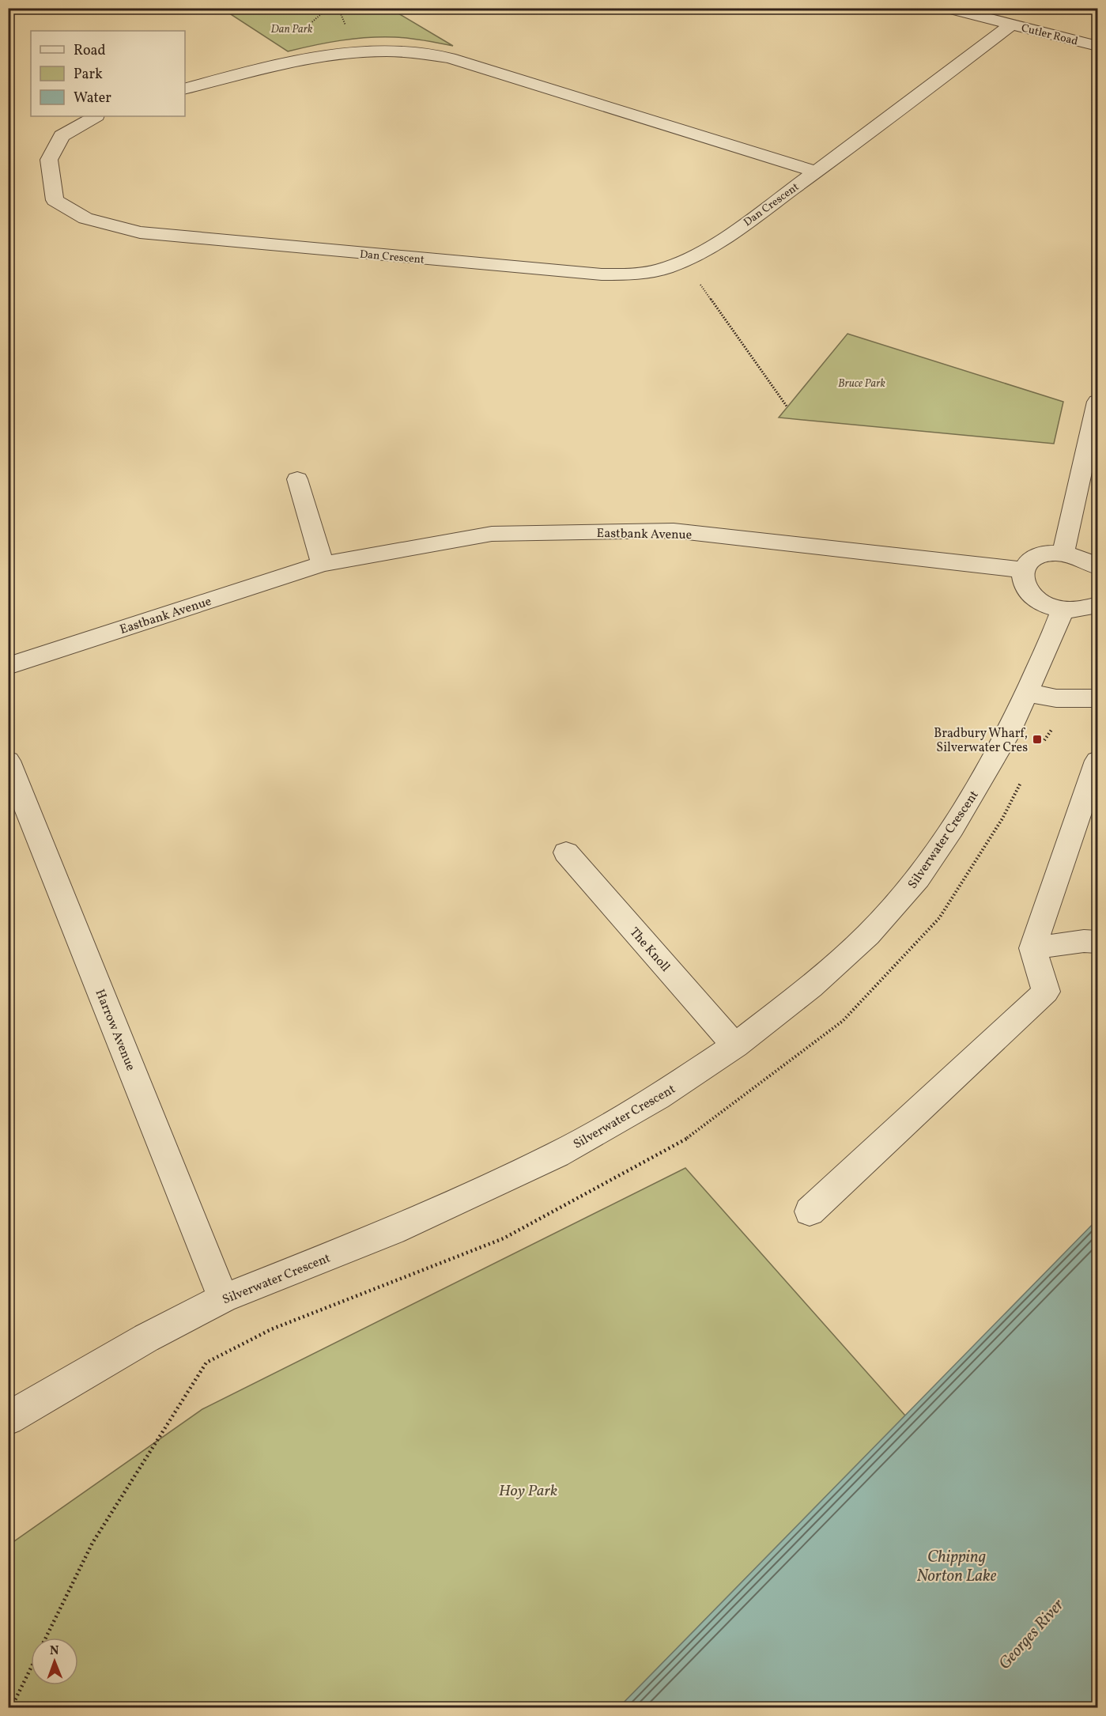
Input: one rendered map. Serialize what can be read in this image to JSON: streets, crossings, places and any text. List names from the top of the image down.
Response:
{
  "streets": {
    "street": [
      "Cutler Road",
      "Dan Crescent",
      "Eastbank Avenue",
      "Silverwater Crescent",
      "The Knoll",
      "Harrow Avenue"
    ]
  },
  "crossings": [
    ["Cutler Road", "Dan Crescent"],
    ["Silverwater Crescent", "The Knoll"],
    ["Silverwater Crescent", "Harrow Avenue"]
  ],
  "water": ["Chipping Norton Lake", "Georges River"],
  "parks": ["Dan Park", "Bruce Park", "Hoy Park"],
  "places": {
    "transit": ["Bradbury Wharf, Silverwater Cres"]
  },
  "legend": ["Road", "Park", "Water"],
  "north": "top"
}
